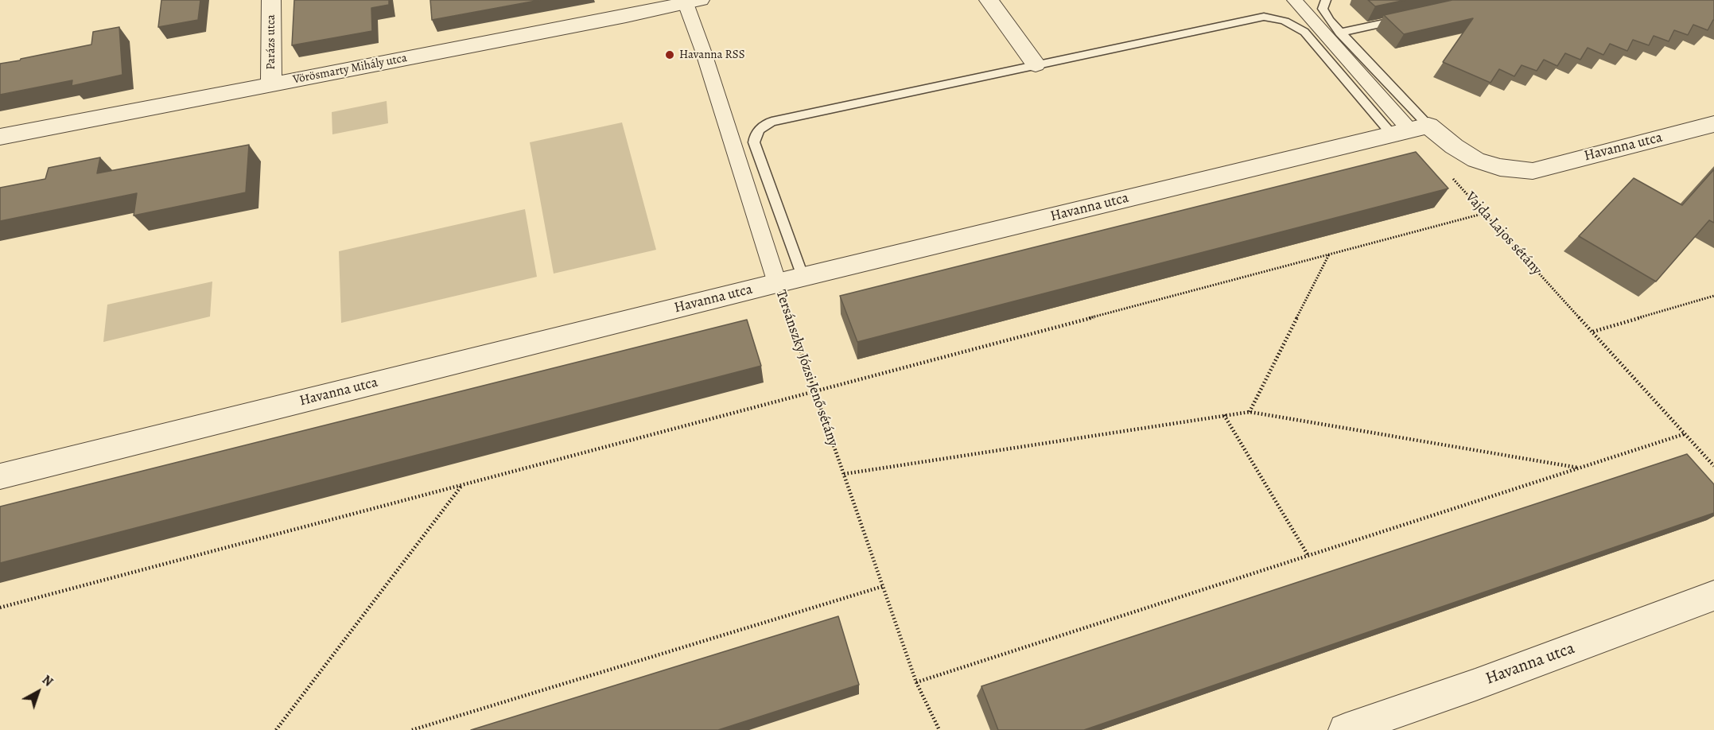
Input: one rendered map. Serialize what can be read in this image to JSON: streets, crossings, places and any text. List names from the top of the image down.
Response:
{
  "streets": {
    "street": [
      "Parázs utca",
      "Vörösmarty Mihály utca",
      "Havanna utca",
      "Tersánszky Józsi Jenő sétány"
    ],
    "path": ["Vajda Lajos sétány"]
  },
  "crossings": [
    ["Parázs utca", "Vörösmarty Mihály utca"],
    ["Vörösmarty Mihály utca", "Tersánszky Józsi Jenő sétány"],
    ["Havanna utca", "Tersánszky Józsi Jenő sétány"]
  ],
  "places": ["Havanna RSS"],
  "north": "top right"
}
